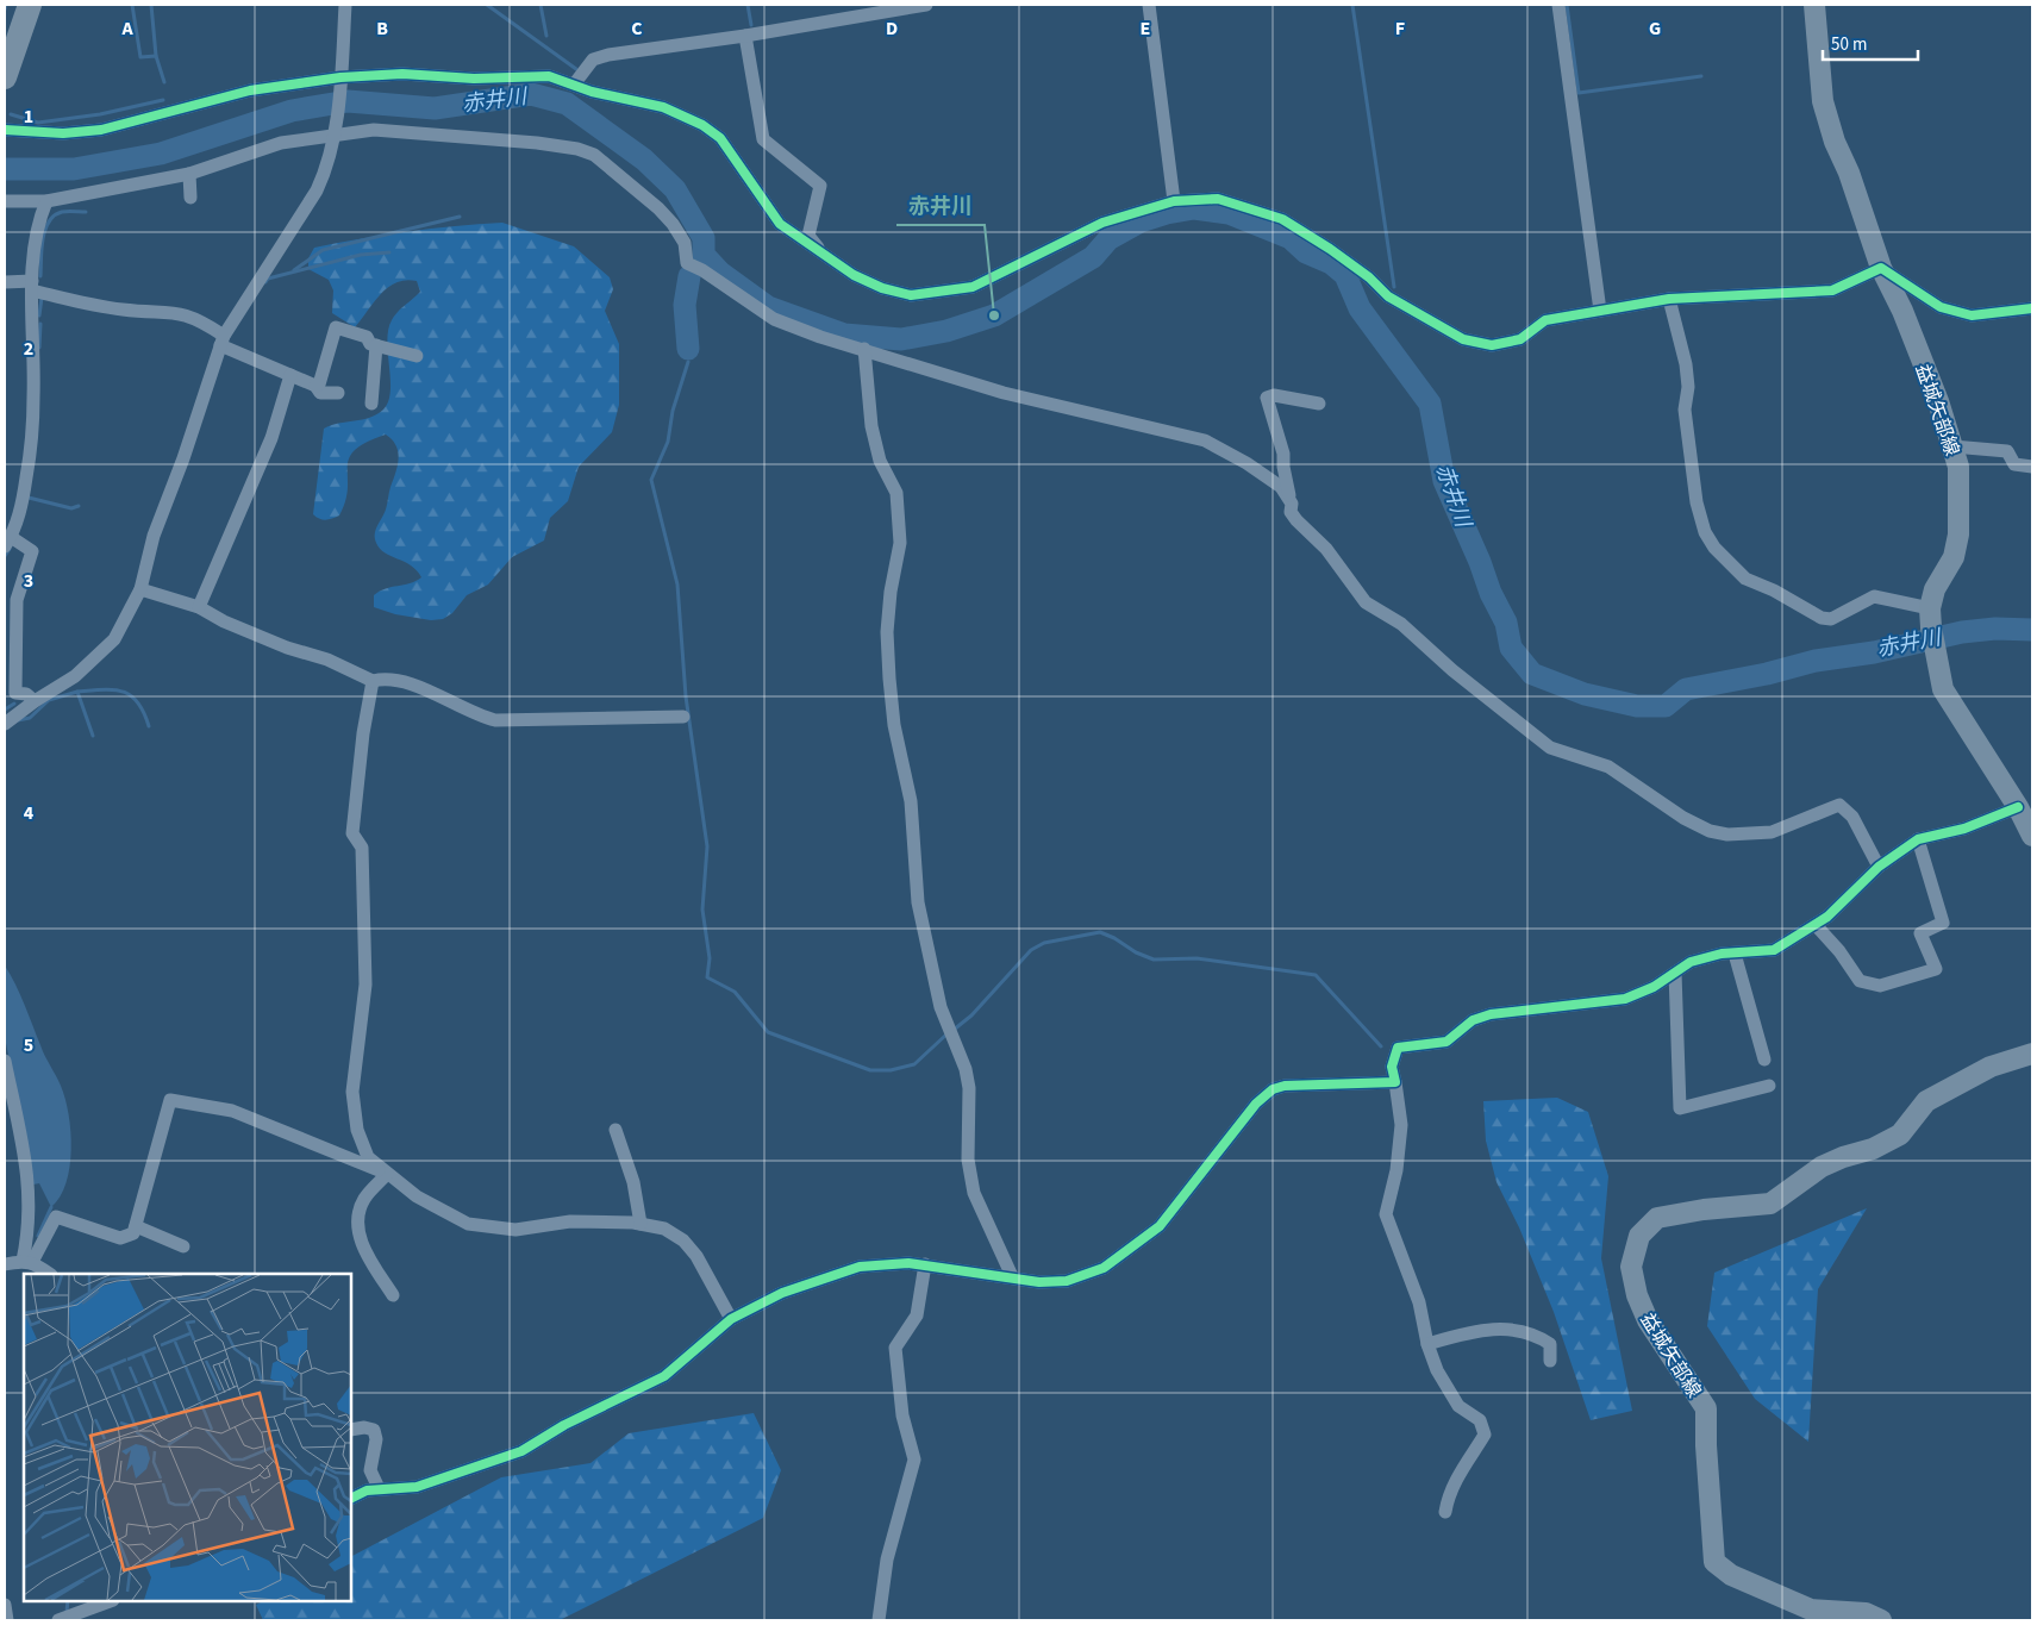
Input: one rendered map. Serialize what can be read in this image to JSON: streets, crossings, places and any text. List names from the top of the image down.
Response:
{
  "streets": {
    "main road": ["益城矢部線"]
  },
  "water": ["赤井川"],
  "places": ["赤井川"],
  "scale_bar": "50 m",
  "grid": {
    "columns": [
      "A",
      "B",
      "C",
      "D",
      "E",
      "F",
      "G"
    ],
    "rows": [
      "1",
      "2",
      "3",
      "4",
      "5"
    ]
  }
}
